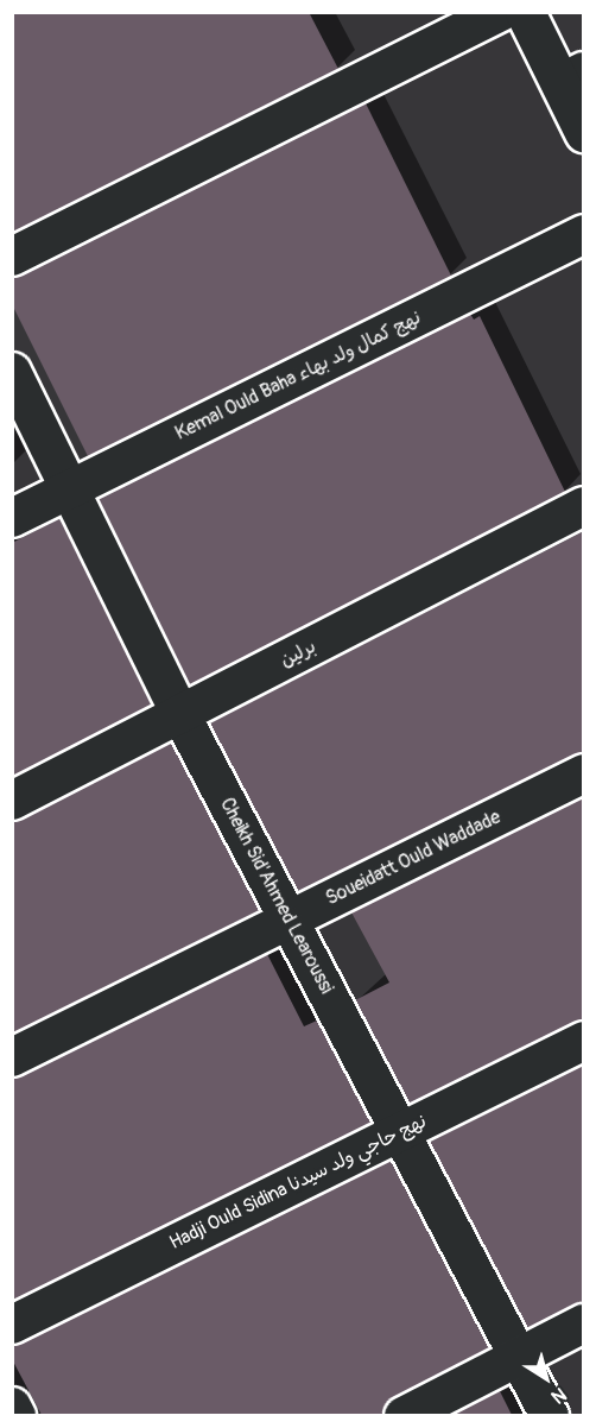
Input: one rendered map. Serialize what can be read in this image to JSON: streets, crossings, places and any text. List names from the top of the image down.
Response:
{
  "streets": {
    "street": [
      "Kemal Ould Baha نهج كمال ولد بهاء",
      "برلين",
      "Soueidatt Ould Waddade",
      "Cheikh Sid'Ahmed Learoussi",
      "Hadji Ould Sidina نهج حاجي ولد سيدنا"
    ]
  },
  "crossings": [
    ["Kemal Ould Baha نهج كمال ولد بهاء", "Cheikh Sid'Ahmed Learoussi"],
    ["برلين", "Cheikh Sid'Ahmed Learoussi"],
    ["Soueidatt Ould Waddade", "Cheikh Sid'Ahmed Learoussi"],
    ["Cheikh Sid'Ahmed Learoussi", "Hadji Ould Sidina نهج حاجي ولد سيدنا"]
  ],
  "north": "bottom right"
}
